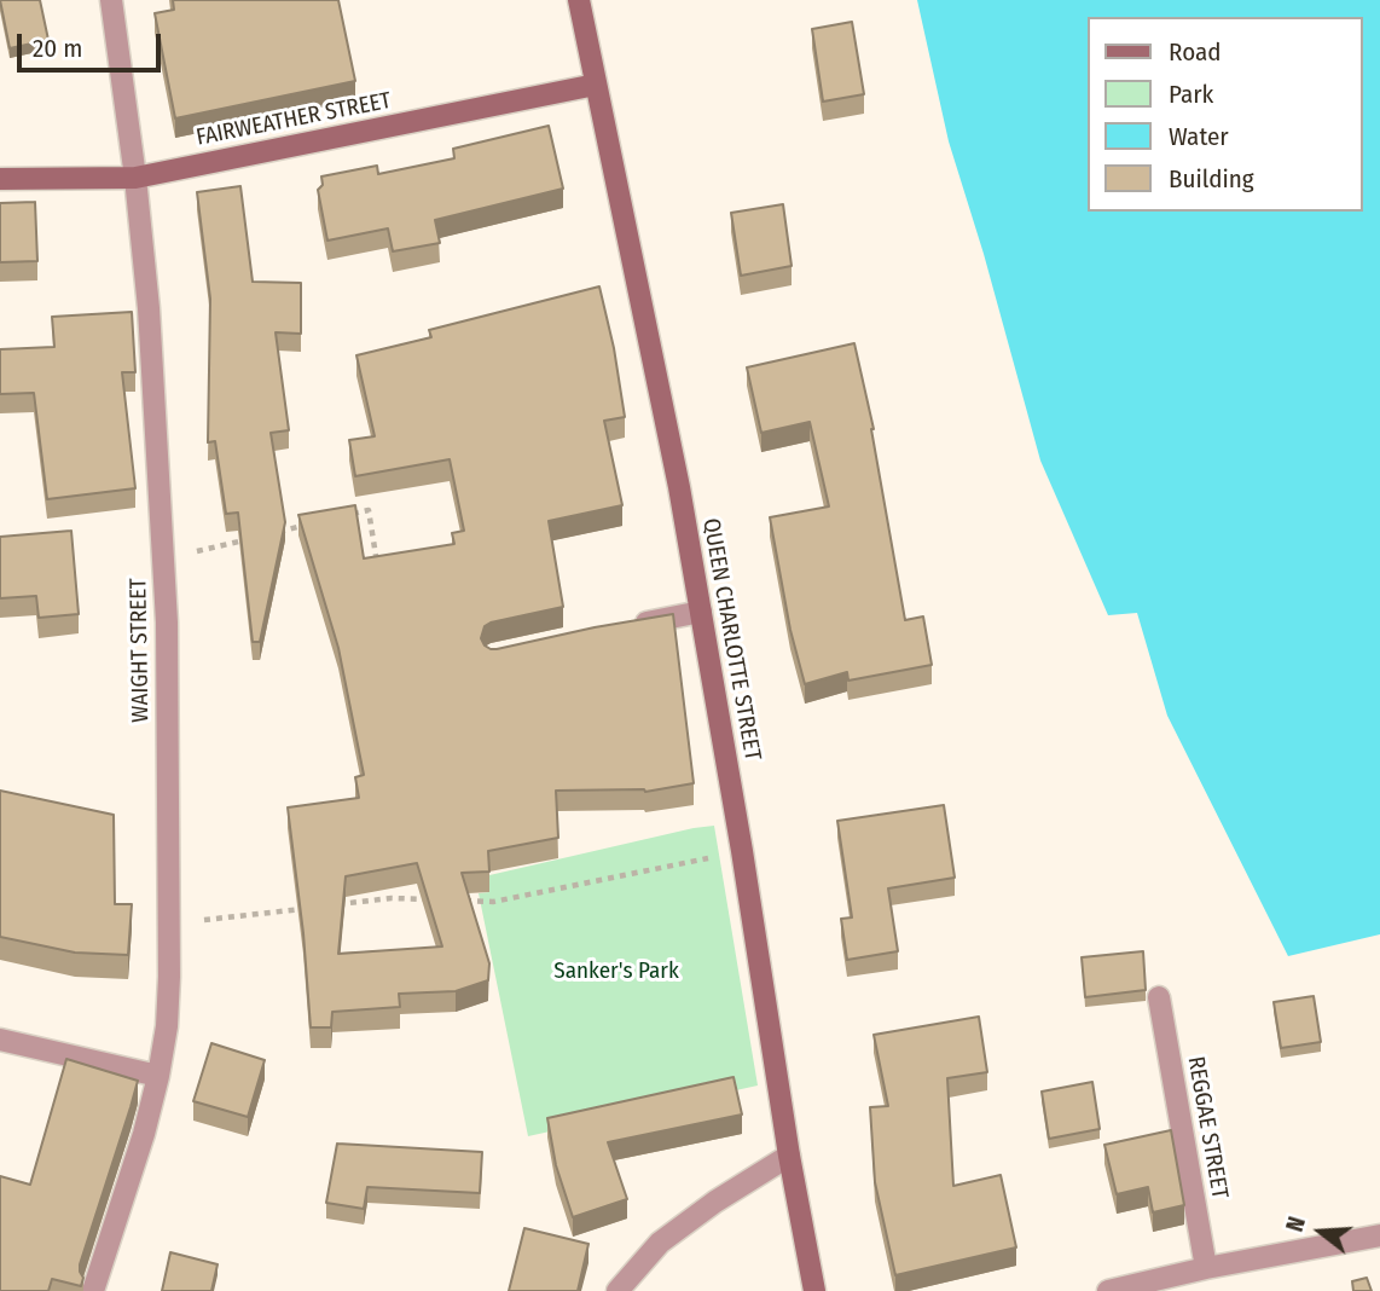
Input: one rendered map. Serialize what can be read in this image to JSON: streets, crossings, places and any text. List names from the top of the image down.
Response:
{
  "streets": {
    "main road": ["FAIRWEATHER STREET", "QUEEN CHARLOTTE STREET"],
    "street": ["WAIGHT STREET", "REGGAE STREET"]
  },
  "crossings": [
    ["FAIRWEATHER STREET", "QUEEN CHARLOTTE STREET"],
    ["FAIRWEATHER STREET", "WAIGHT STREET"]
  ],
  "parks": ["Sanker's Park"],
  "legend": [
    "Road",
    "Park",
    "Water",
    "Building"
  ],
  "scale_bar": "20 m",
  "north": "left"
}
